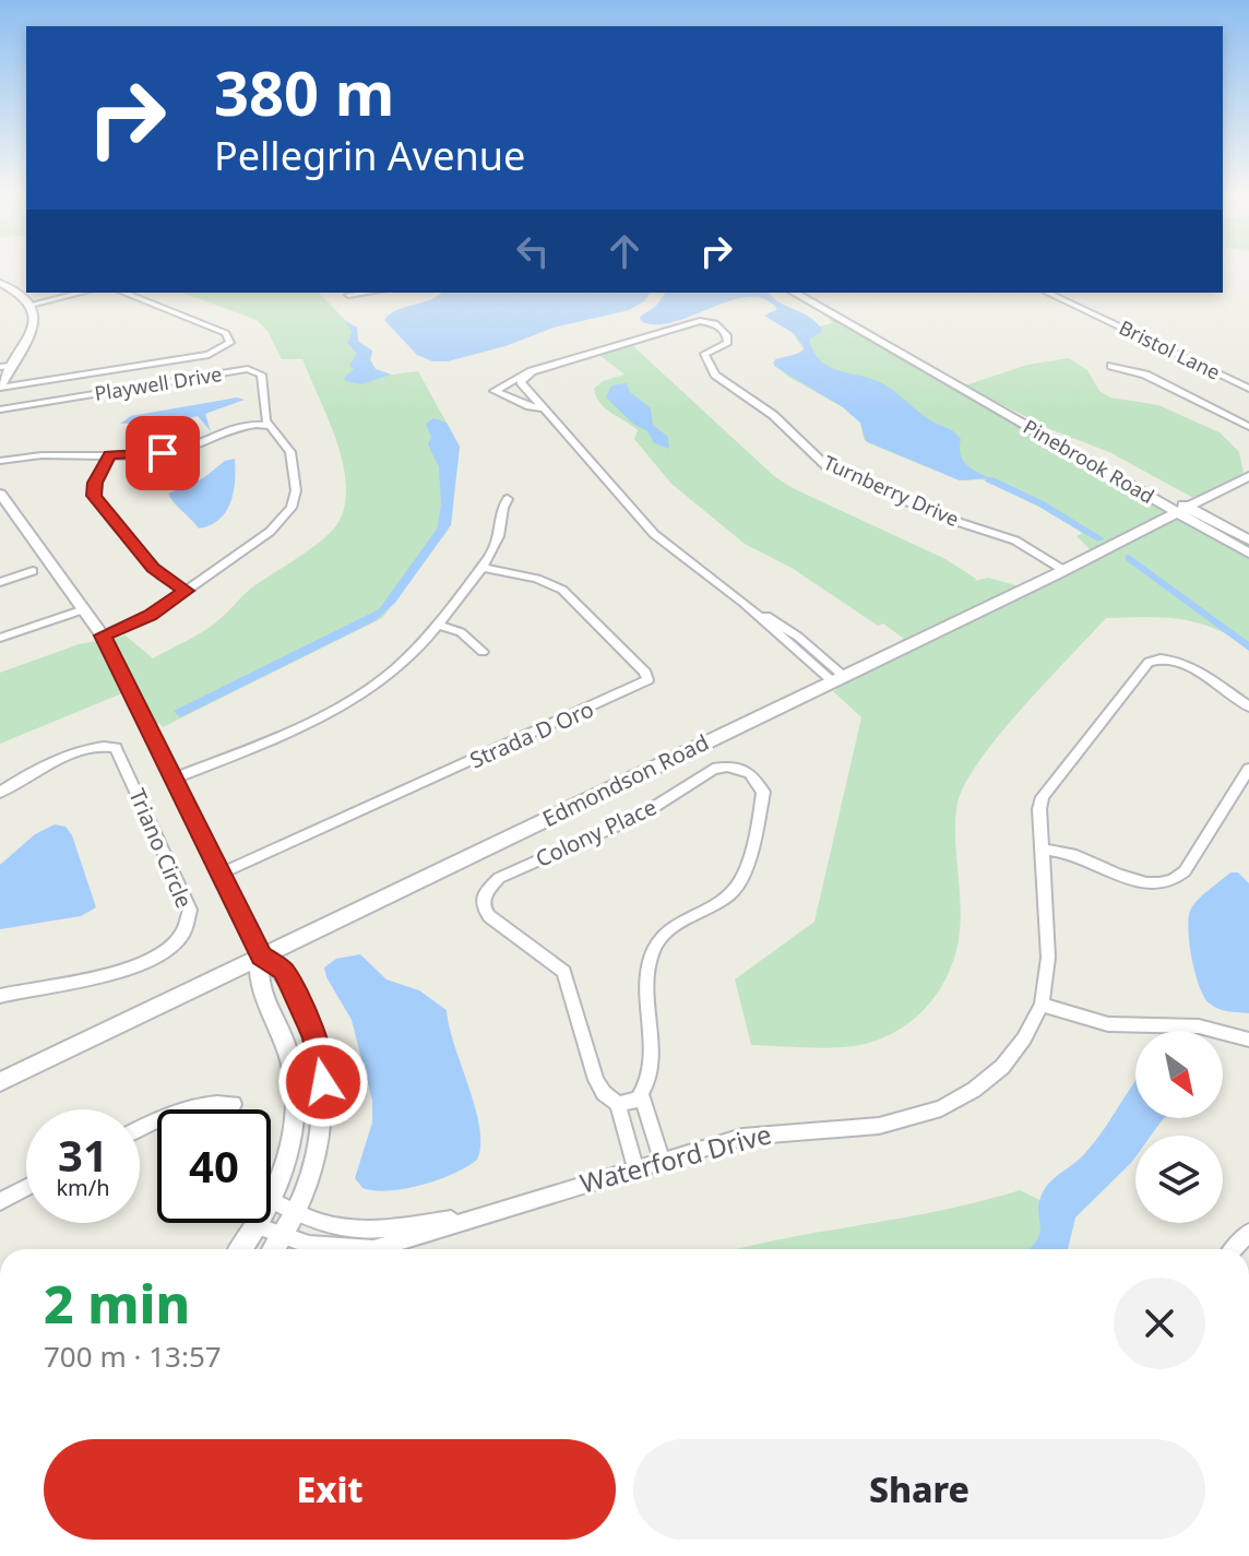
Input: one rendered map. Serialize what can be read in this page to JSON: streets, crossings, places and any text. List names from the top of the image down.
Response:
{
  "streets": {
    "street": [
      "Bristol Lane",
      "Playwell Drive",
      "Pinebrook Road",
      "Turnberry Drive",
      "Strada D Oro",
      "Edmondson Road",
      "Colony Place",
      "Triano Circle",
      "Waterford Drive"
    ]
  },
  "crossings": [
    ["Pinebrook Road", "Edmondson Road"],
    ["Turnberry Drive", "Edmondson Road"],
    ["Colony Place", "Waterford Drive"]
  ],
  "north": "bottom right",
  "page": {
    "turn": ["380 m", "Pellegrin Avenue"],
    "speed": "31 km/h",
    "limit": "40",
    "heading": ["2 min", "700 m · 13:57"],
    "buttons": ["Exit", "Share"]
  }
}
